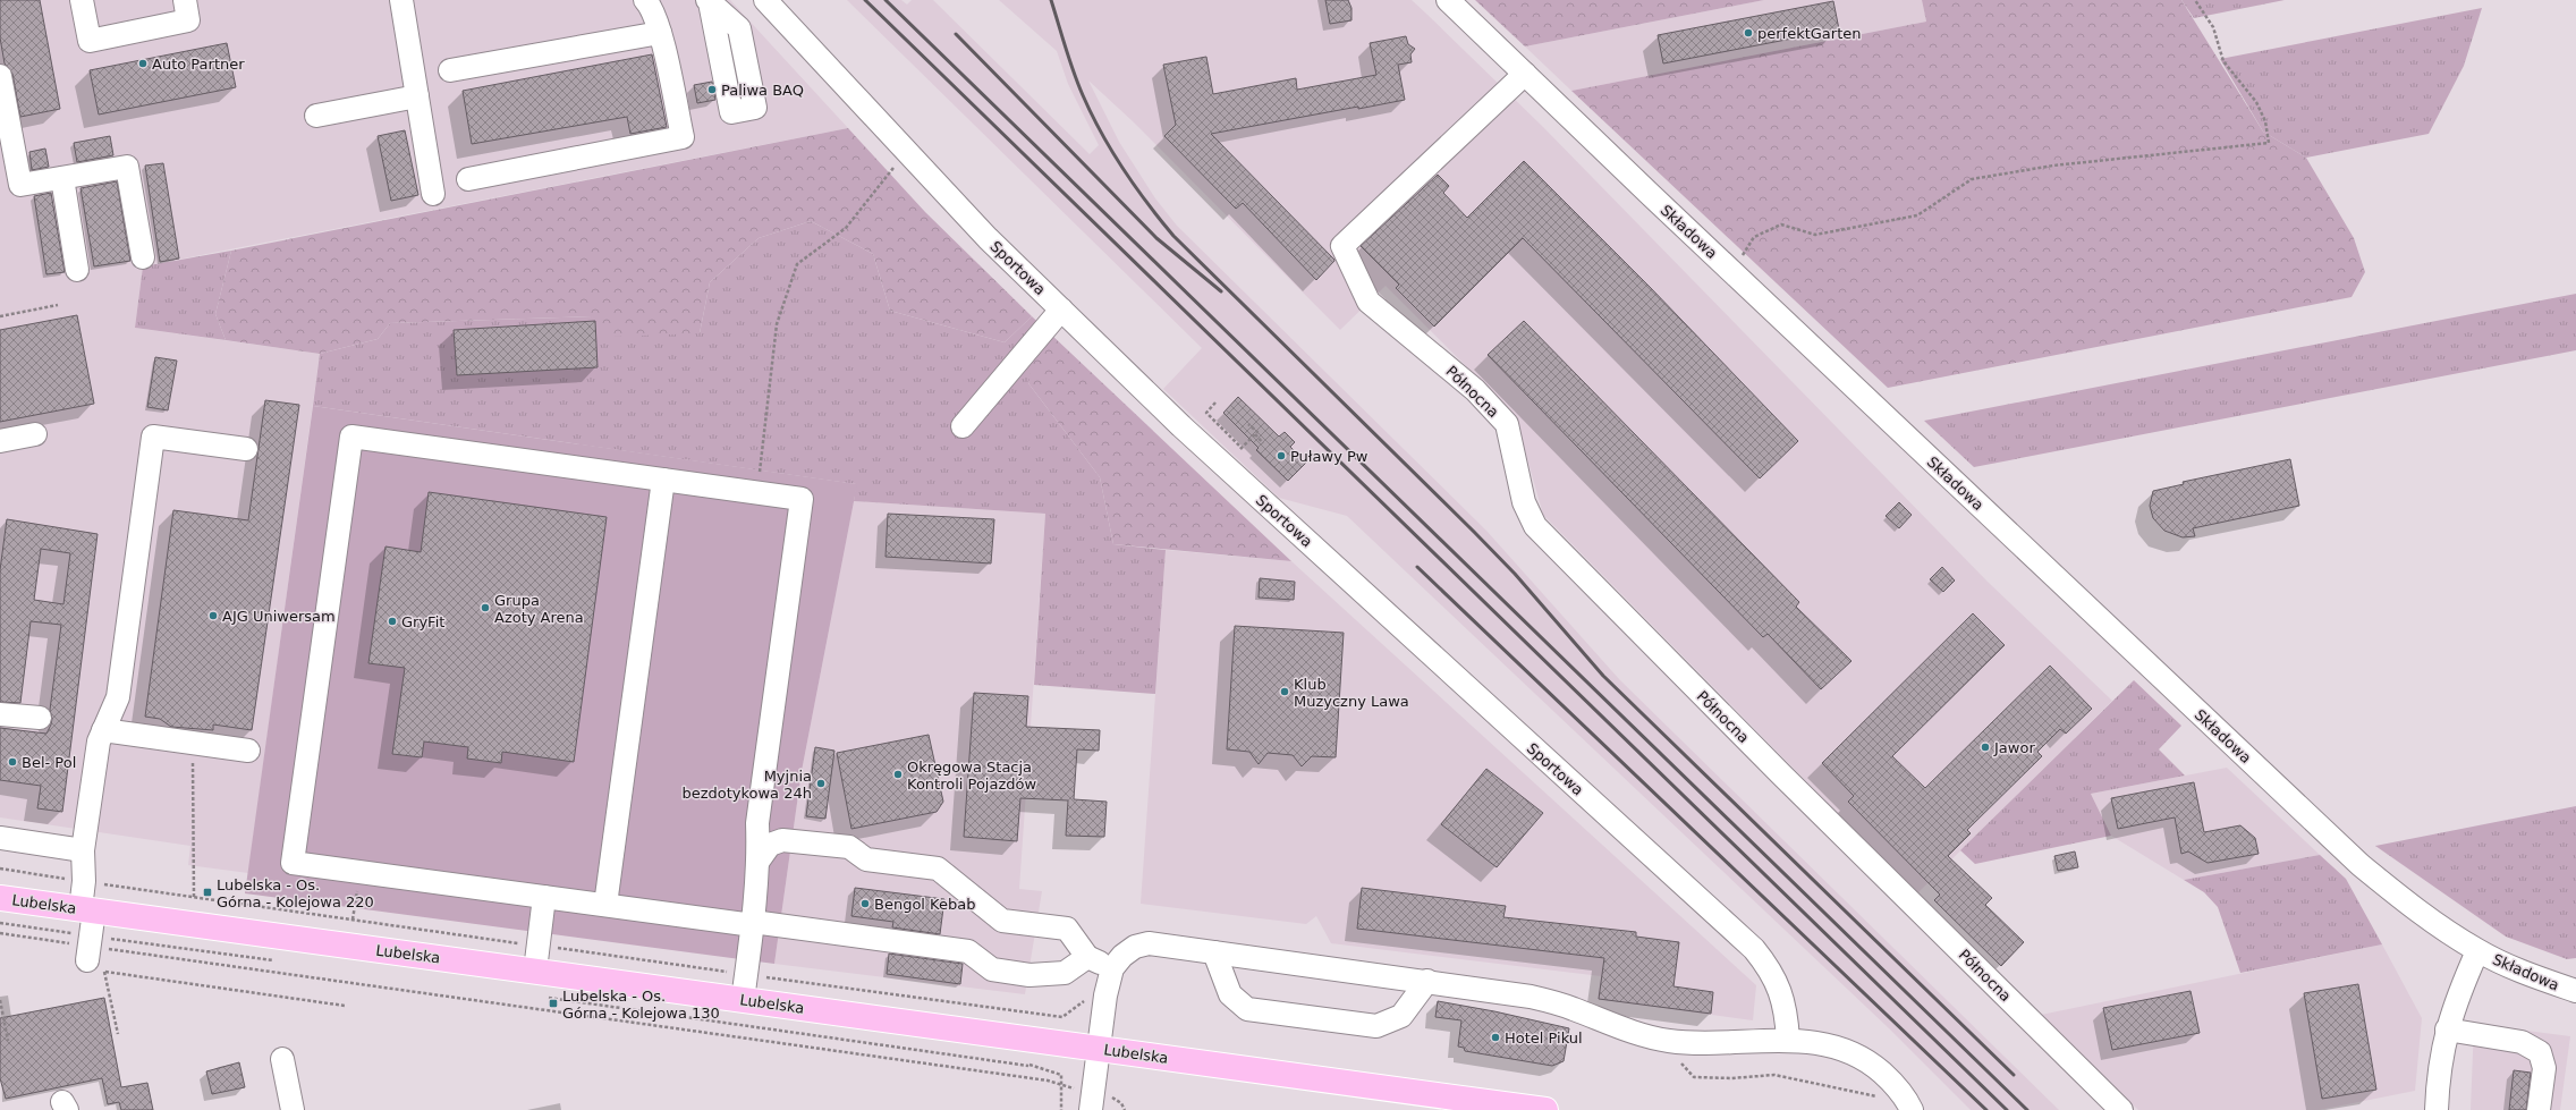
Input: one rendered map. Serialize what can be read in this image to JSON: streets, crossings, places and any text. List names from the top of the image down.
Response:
{
  "streets": {
    "main road": ["Lubelska"],
    "street": ["Składowa", "Sportowa", "Północna"]
  },
  "crossings": [
    ["Składowa", "Północna"]
  ],
  "places": {
    "other": [
      "perfektGarten",
      "Auto Partner",
      "Paliwa BAQ",
      "Puławy Pw",
      "Grupa Azoty Arena",
      "AJG Uniwersam",
      "GryFit",
      "Klub Muzyczny Lawa",
      "Jawor",
      "Bel- Pol",
      "Okręgowa Stacja Kontroli Pojazdów",
      "Myjnia bezdotykowa 24h",
      "Bengol Kebab",
      "Hotel Pikul"
    ],
    "transit": ["Lubelska - Os. Górna - Kolejowa 220", "Lubelska - Os. Górna - Kolejowa 130"]
  }
}
